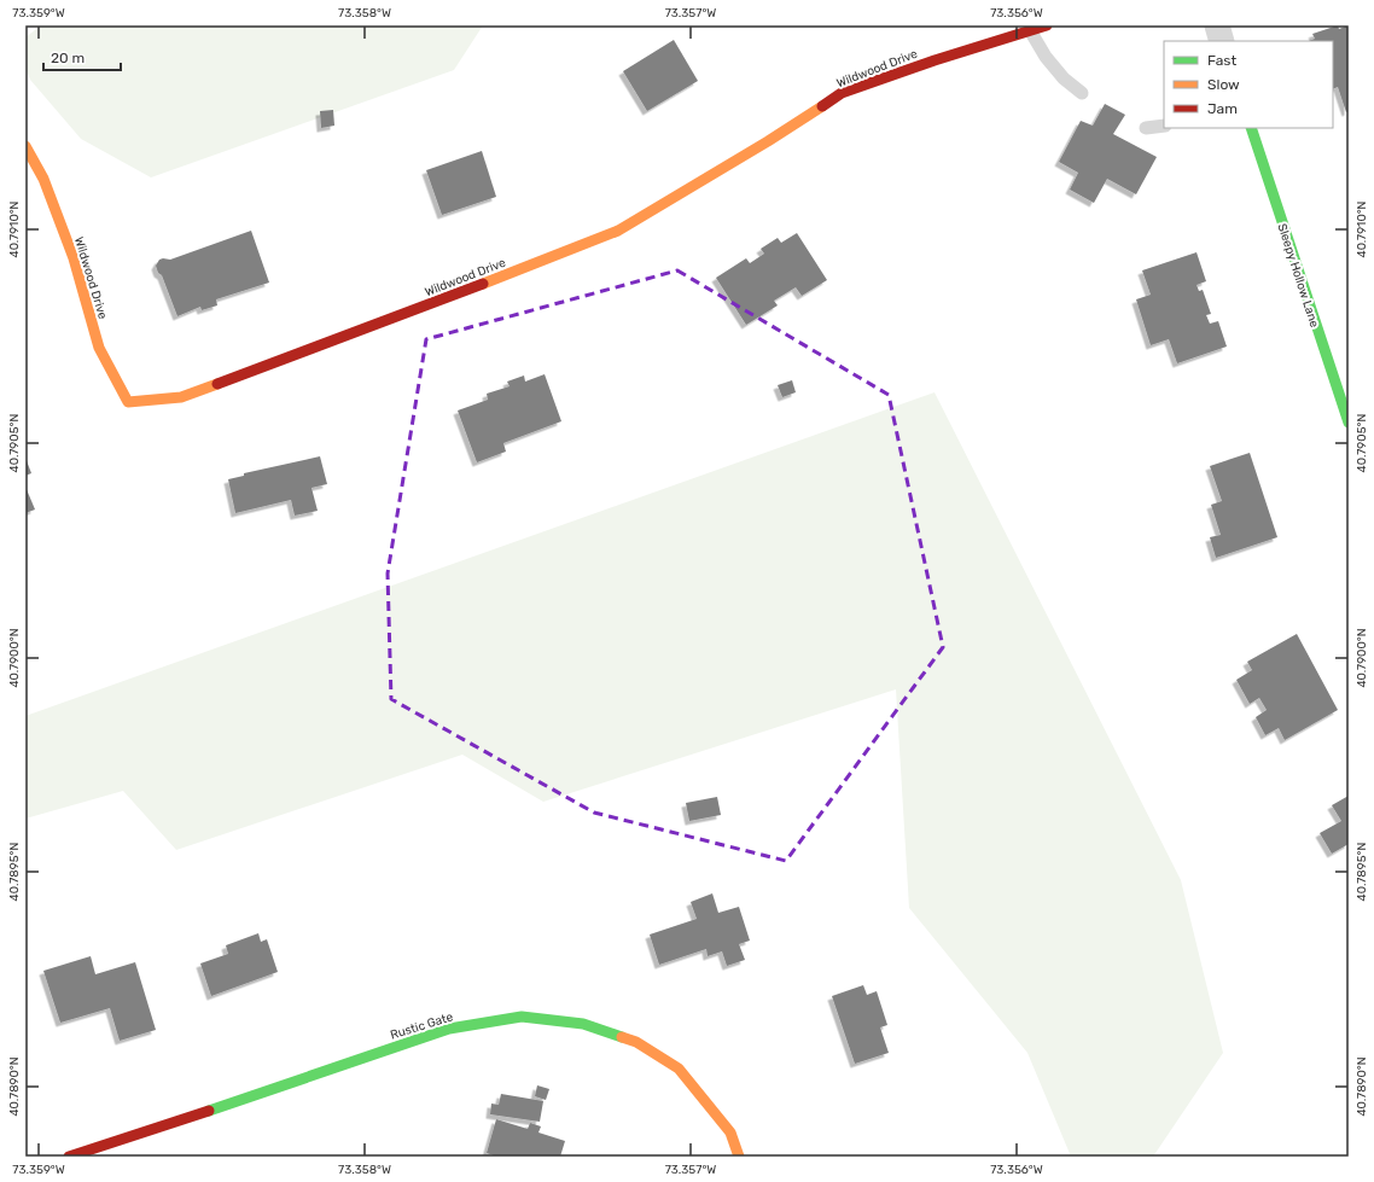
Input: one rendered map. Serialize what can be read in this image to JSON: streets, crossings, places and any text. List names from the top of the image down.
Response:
{
  "streets": {
    "street": ["Wildwood Drive", "Sleepy Hollow Lane", "Rustic Gate"]
  },
  "legend": ["Fast", "Slow", "Jam"],
  "scale_bar": "20 m",
  "coordinates": [
    "73.359°W",
    "73.358°W",
    "73.357°W",
    "73.356°W",
    "40.7910°N",
    "40.7905°N",
    "40.7900°N",
    "40.7895°N",
    "40.7890°N"
  ]
}
